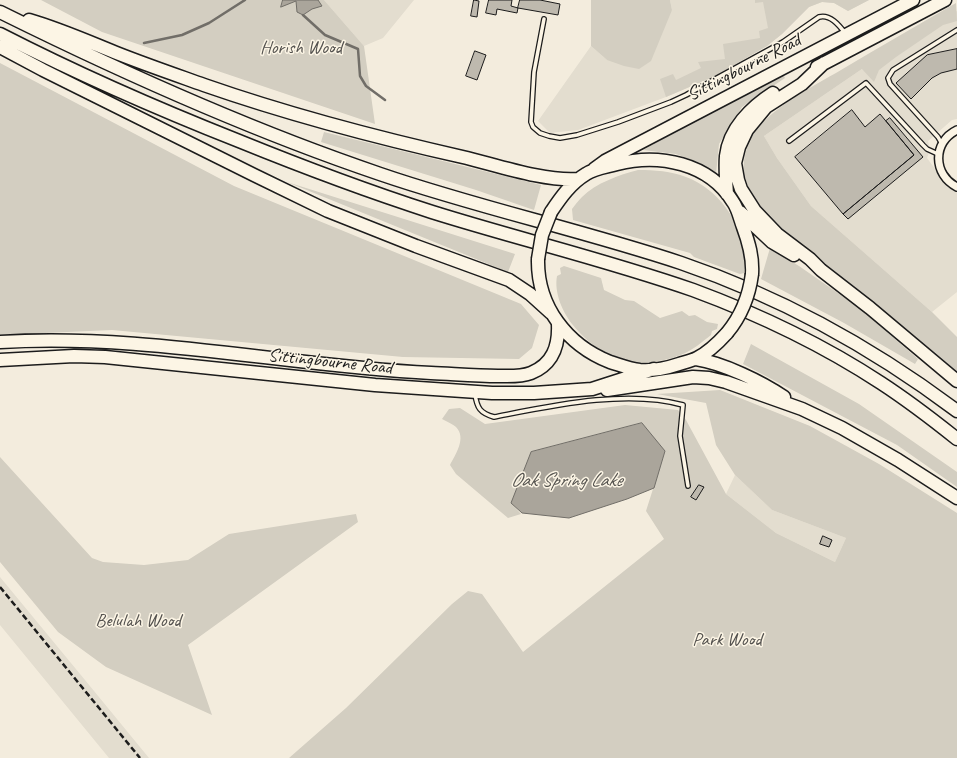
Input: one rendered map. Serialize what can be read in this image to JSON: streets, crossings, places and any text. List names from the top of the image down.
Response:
{
  "streets": {
    "highway": ["Sittingbourne Road"]
  },
  "water": ["Oak Spring Lake"],
  "parks": ["Horish Wood", "Belulah Wood", "Park Wood"]
}
